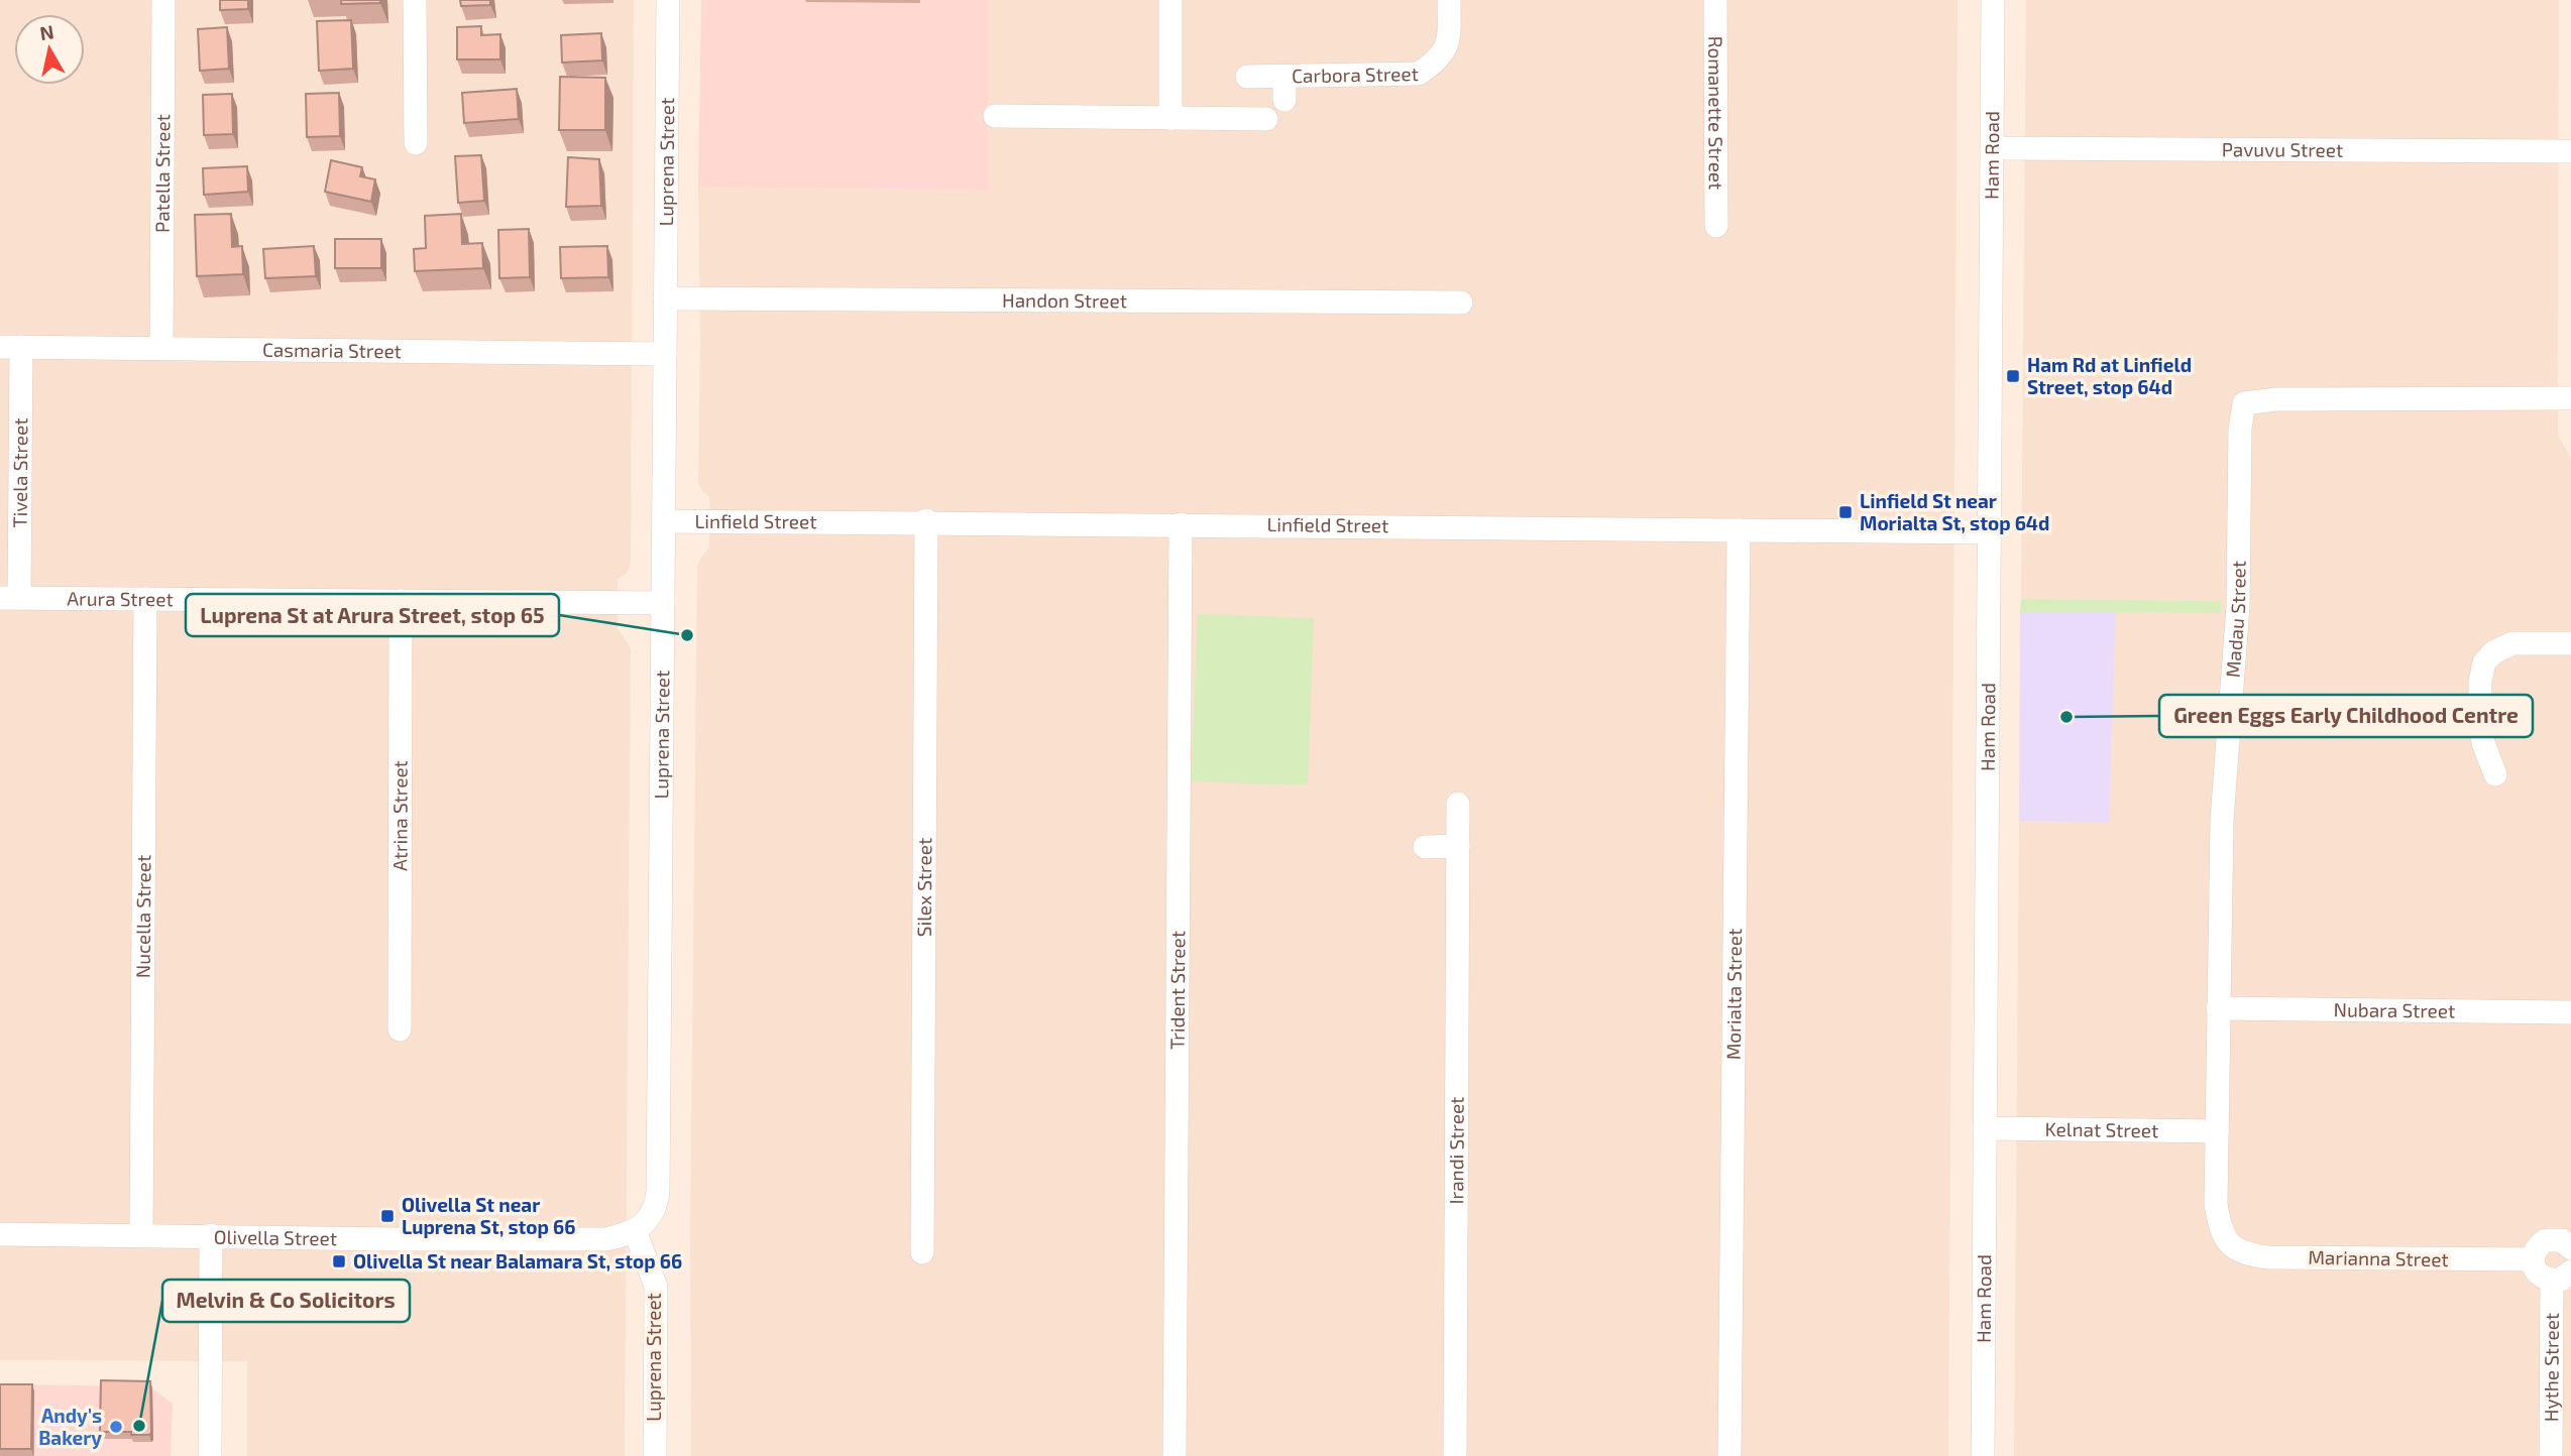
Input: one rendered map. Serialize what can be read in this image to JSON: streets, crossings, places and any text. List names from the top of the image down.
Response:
{
  "streets": {
    "street": [
      "Carbora Street",
      "Romanette Street",
      "Pavuvu Street",
      "Ham Road",
      "Luprena Street",
      "Patella Street",
      "Handon Street",
      "Casmaria Street",
      "Tivela Street",
      "Linfield Street",
      "Arura Street",
      "Madau Street",
      "Atrina Street",
      "Silex Street",
      "Nucella Street",
      "Trident Street",
      "Morialta Street",
      "Nubara Street",
      "Kelnat Street",
      "Irandi Street",
      "Olivella Street",
      "Marianna Street",
      "Hythe Street"
    ]
  },
  "crossings": [
    ["Pavuvu Street", "Ham Road"],
    ["Ham Road", "Linfield Street"],
    ["Ham Road", "Kelnat Street"],
    ["Luprena Street", "Handon Street"],
    ["Luprena Street", "Casmaria Street"],
    ["Luprena Street", "Linfield Street"],
    ["Luprena Street", "Arura Street"],
    ["Luprena Street", "Olivella Street"],
    ["Patella Street", "Casmaria Street"],
    ["Casmaria Street", "Tivela Street"],
    ["Tivela Street", "Arura Street"],
    ["Linfield Street", "Silex Street"],
    ["Linfield Street", "Trident Street"],
    ["Linfield Street", "Morialta Street"],
    ["Arura Street", "Atrina Street"],
    ["Arura Street", "Nucella Street"],
    ["Madau Street", "Nubara Street"],
    ["Madau Street", "Kelnat Street"],
    ["Madau Street", "Marianna Street"],
    ["Nucella Street", "Olivella Street"]
  ],
  "places": {
    "transit": [
      "Ham Rd at Linfield Street, stop 64d",
      "Linfield St near Morialta St, stop 64d",
      "Olivella St near Luprena St, stop 66",
      "Olivella St near Balamara St, stop 66"
    ],
    "other": [
      "Luprena St at Arura Street, stop 65",
      "Green Eggs Early Childhood Centre",
      "Melvin & Co Solicitors",
      "Andy's Bakery"
    ]
  },
  "north": "top"
}
